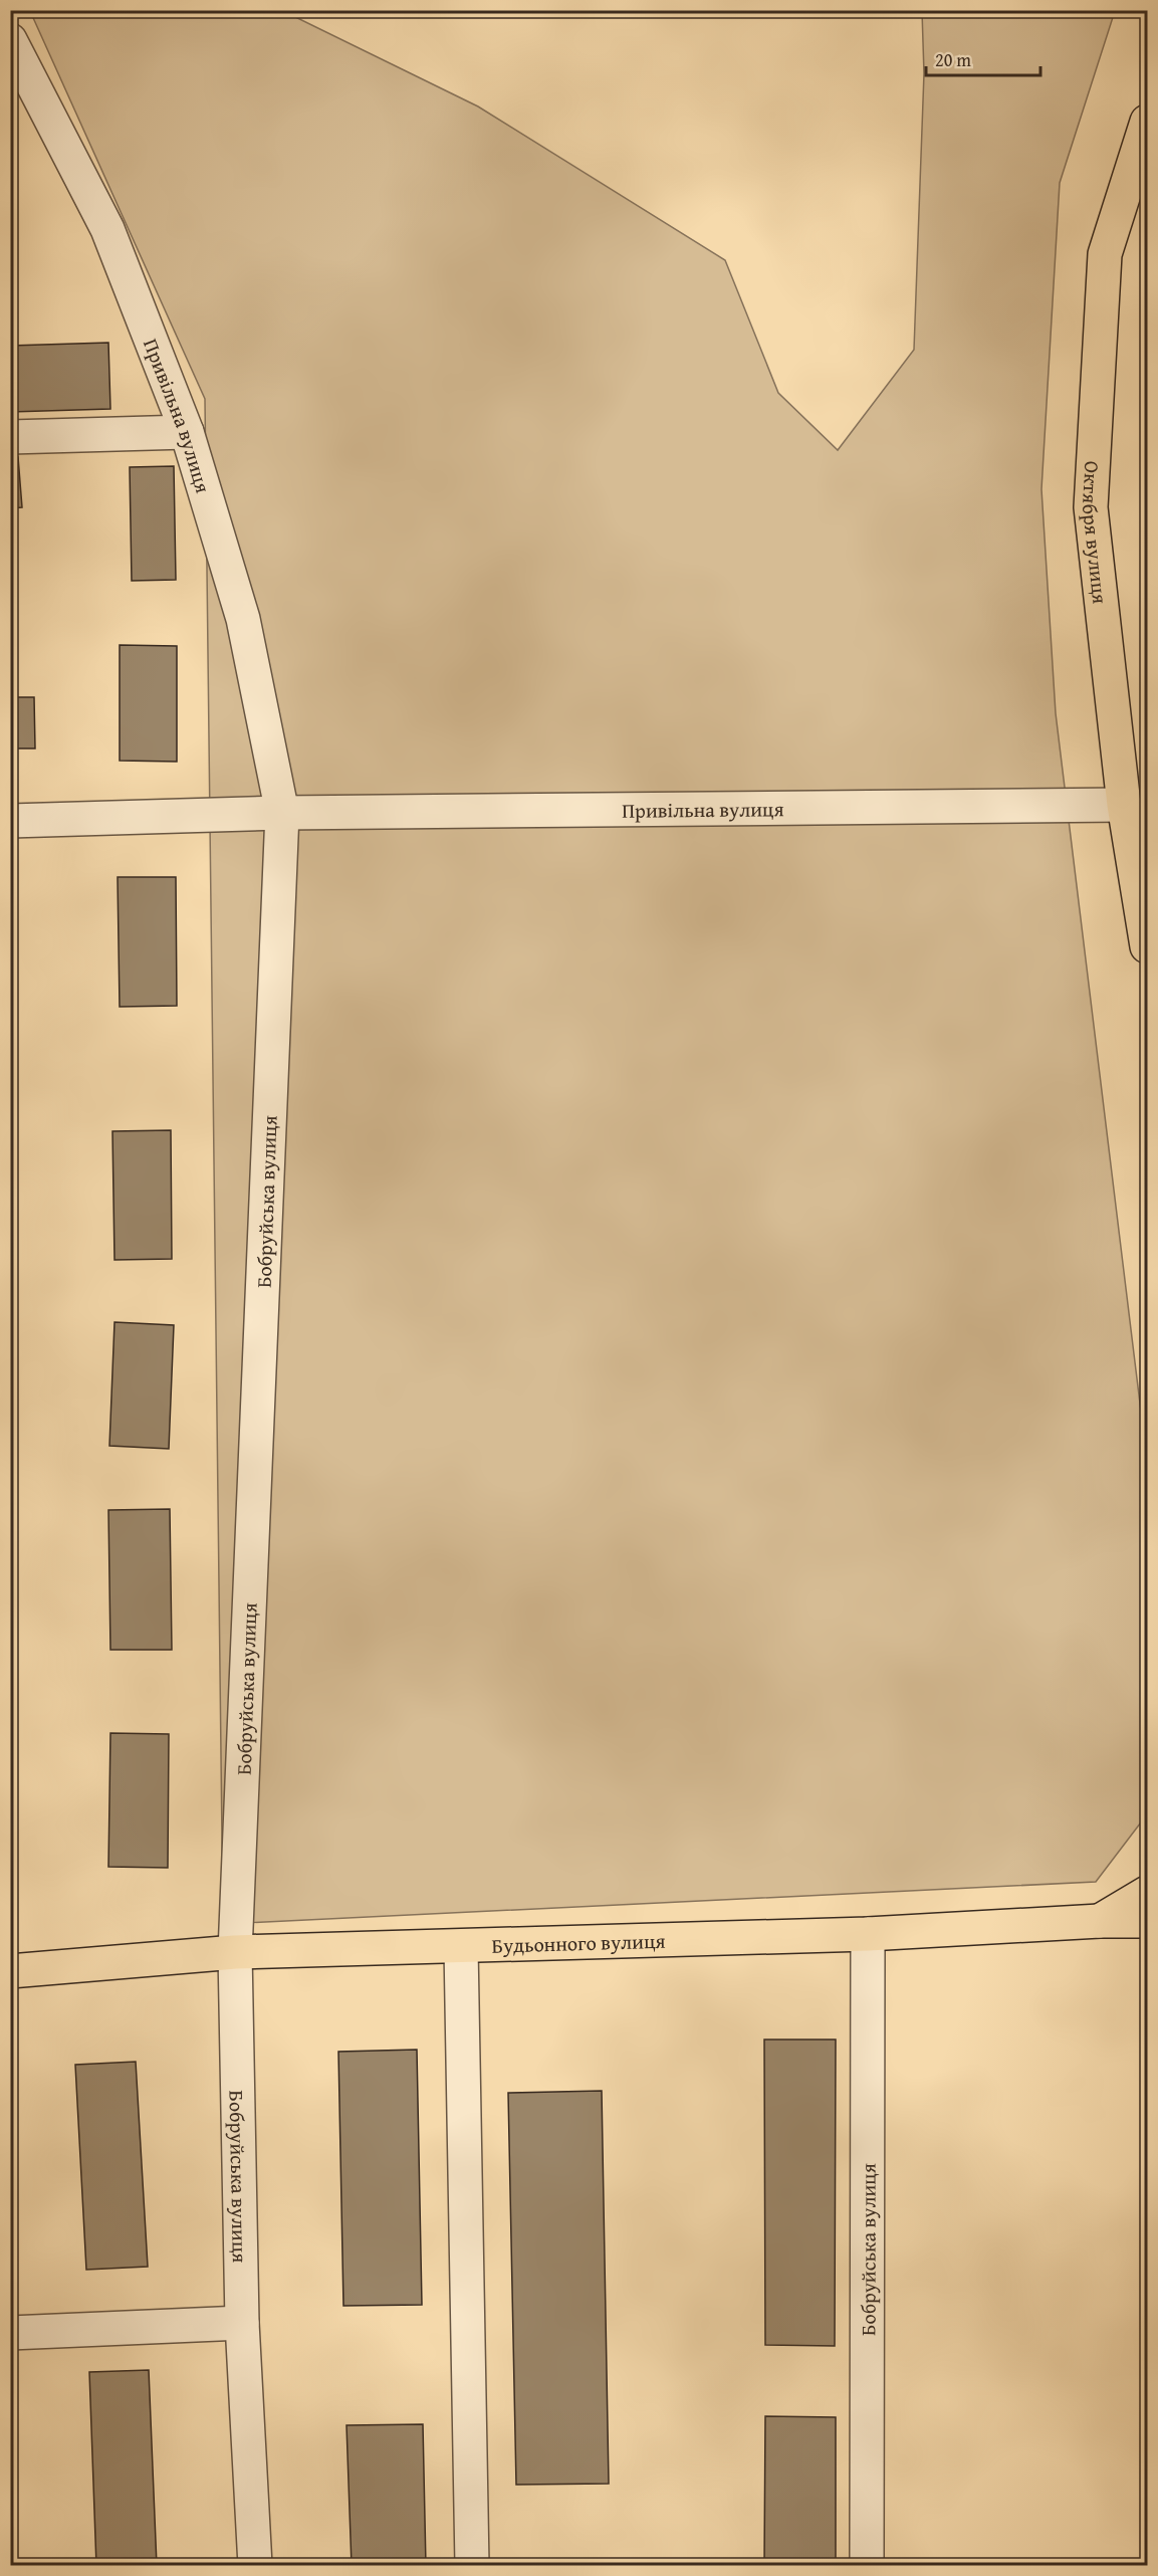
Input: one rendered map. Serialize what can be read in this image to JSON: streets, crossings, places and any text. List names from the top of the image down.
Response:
{
  "streets": {
    "main road": ["Октября вулиця", "Будьонного вулиця"],
    "street": ["Привільна вулиця", "Бобруйська вулиця"]
  },
  "crossings": [
    ["Привільна вулиця", "Октября вулиця"],
    ["Привільна вулиця", "Бобруйська вулиця"],
    ["Бобруйська вулиця", "Будьонного вулиця"]
  ],
  "scale_bar": "20 m"
}
